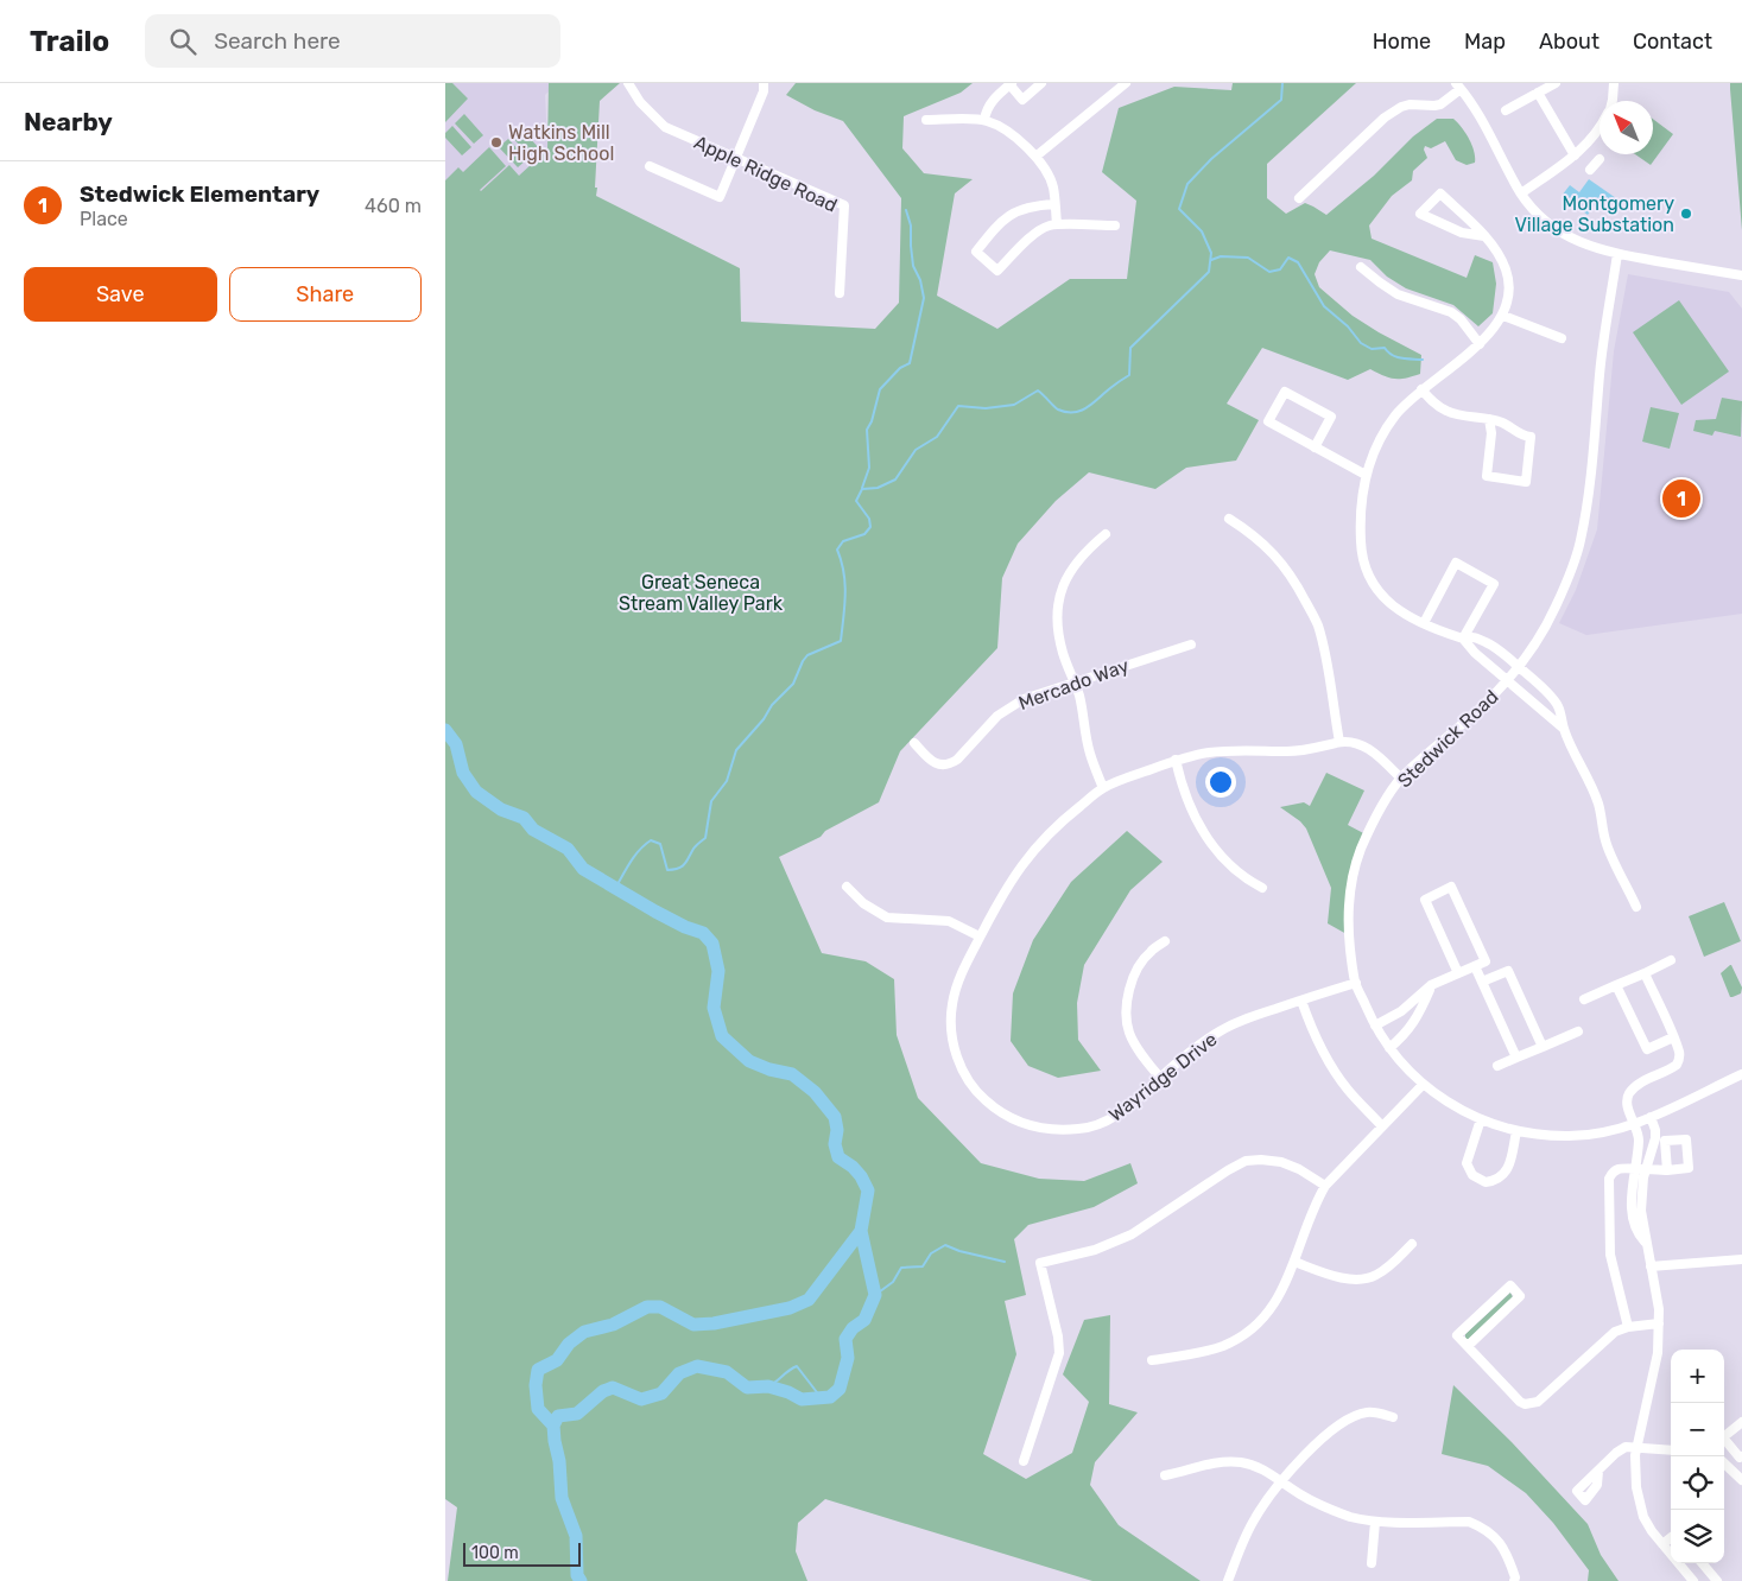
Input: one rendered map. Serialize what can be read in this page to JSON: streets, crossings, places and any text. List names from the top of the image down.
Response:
{
  "streets": {
    "street": [
      "Apple Ridge Road",
      "Mercado Way",
      "Stedwick Road",
      "Wayridge Drive"
    ]
  },
  "crossings": [
    ["Stedwick Road", "Wayridge Drive"]
  ],
  "parks": ["Great Seneca Stream Valley Park"],
  "places": ["Watkins Mill High School", "Montgomery Village Substation"],
  "scale_bar": "100 m",
  "north": "top left",
  "page": {
    "header": "Trailo",
    "search": "Search here",
    "nav": [
      "Home",
      "Map",
      "About",
      "Contact"
    ],
    "heading": "Nearby",
    "list": [
      {
        "mark": "1",
        "name": "Stedwick Elementary",
        "note": "Place",
        "value": "460 m"
      }
    ],
    "buttons": ["Save", "Share"],
    "pins": "1",
    "map_buttons": ["+", "−"],
    "scale": "100 m"
  }
}
